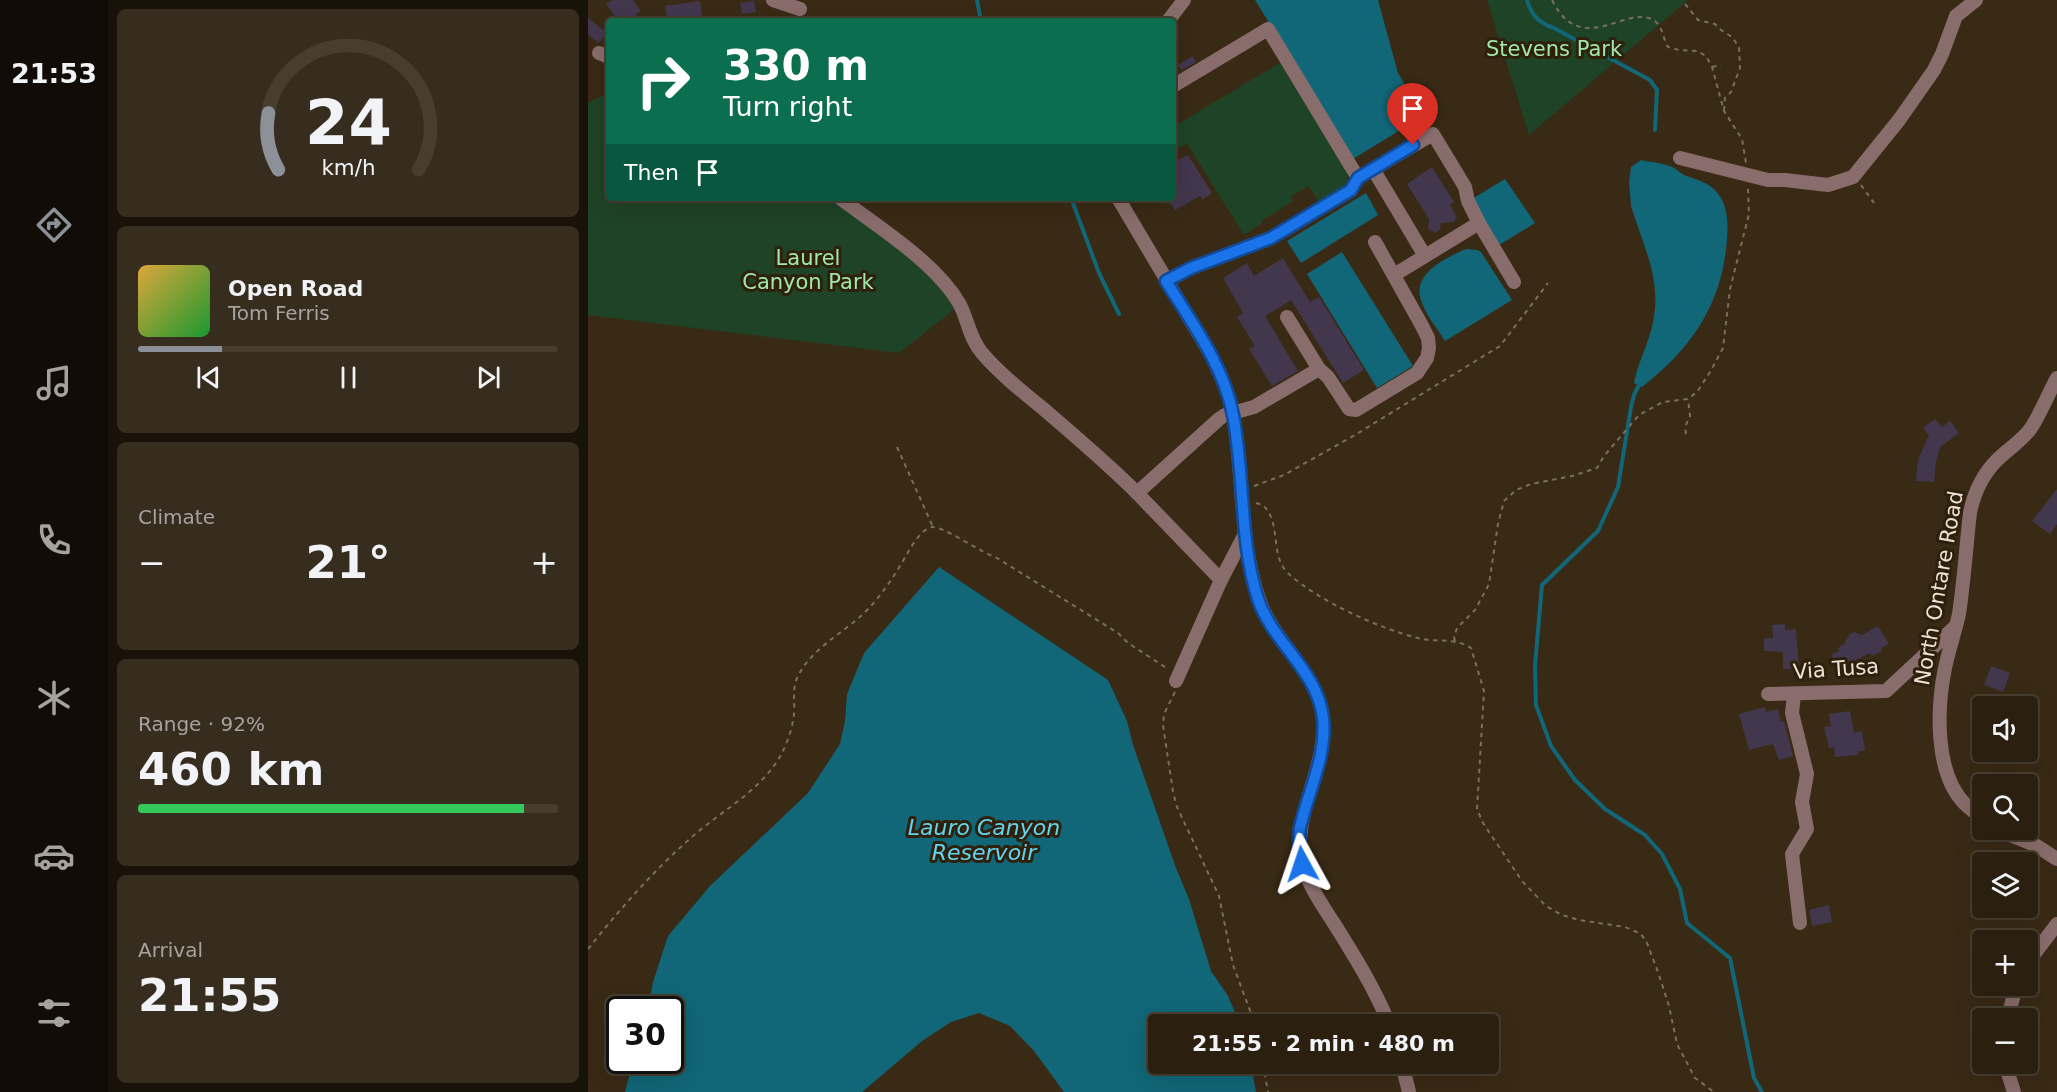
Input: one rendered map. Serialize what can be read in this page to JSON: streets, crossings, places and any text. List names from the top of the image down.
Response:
{
  "streets": {
    "street": ["North Ontare Road", "Via Tusa"]
  },
  "crossings": [
    ["North Ontare Road", "Via Tusa"]
  ],
  "water": ["Lauro Canyon Reservoir"],
  "parks": ["Stevens Park", "Laurel Canyon Park"],
  "page": {
    "tabs": "21:53",
    "turn": ["330 m", "Turn right"],
    "then": "Then",
    "song": ["Open Road", "Tom Ferris"],
    "tile": [
      "Climate",
      ["Range · 92%", "460 km"],
      ["Arrival", "21:55"]
    ],
    "heat": ["−", "21°", "+"],
    "map_buttons": ["+", "−"],
    "limit": "30",
    "trip": "21:55 · 2 min · 480 m",
    "gauge": ["24", "km/h"]
  }
}
